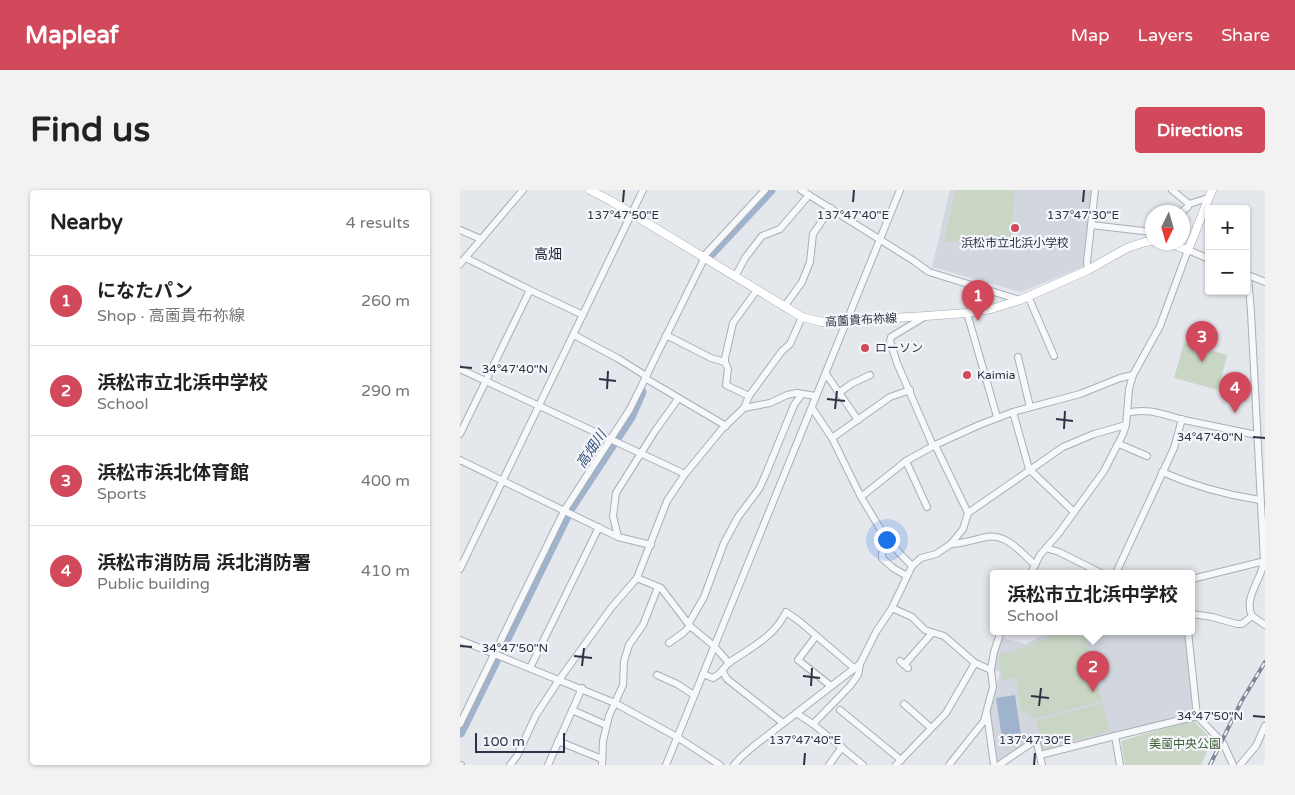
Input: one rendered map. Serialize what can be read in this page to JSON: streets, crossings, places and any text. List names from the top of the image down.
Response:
{
  "streets": {
    "main road": ["高薗貴布祢線"]
  },
  "districts": ["高畑"],
  "water": ["高畑川"],
  "parks": ["美薗中央公園"],
  "places": ["浜松市立北浜小学校", "ローソン", "Kaimia"],
  "scale_bar": "100 m",
  "north": "bottom",
  "page": {
    "header": "Mapleaf",
    "nav": ["Map", "Layers", "Share"],
    "buttons": "Directions",
    "title": "Find us",
    "heading": ["Nearby", "4 results"],
    "map_buttons": ["+", "−"],
    "list": [
      {
        "mark": "1",
        "name": "になたパン",
        "note": "Shop · 高薗貴布祢線",
        "value": "260 m"
      },
      {
        "mark": "2",
        "name": "浜松市立北浜中学校",
        "note": "School",
        "value": "290 m"
      },
      {
        "mark": "3",
        "name": "浜松市浜北体育館",
        "note": "Sports",
        "value": "400 m"
      },
      {
        "mark": "4",
        "name": "浜松市消防局 浜北消防署",
        "note": "Public building",
        "value": "410 m"
      }
    ],
    "pins": [
      "1",
      "3",
      "4",
      "2"
    ],
    "popup": ["浜松市立北浜中学校", "School"],
    "scale": "100 m"
  },
  "coordinates": [
    "137°47'50\"E",
    "137°47'40\"E",
    "137°47'30\"E",
    "34°47'40\"N",
    "34°47'50\"N"
  ]
}
